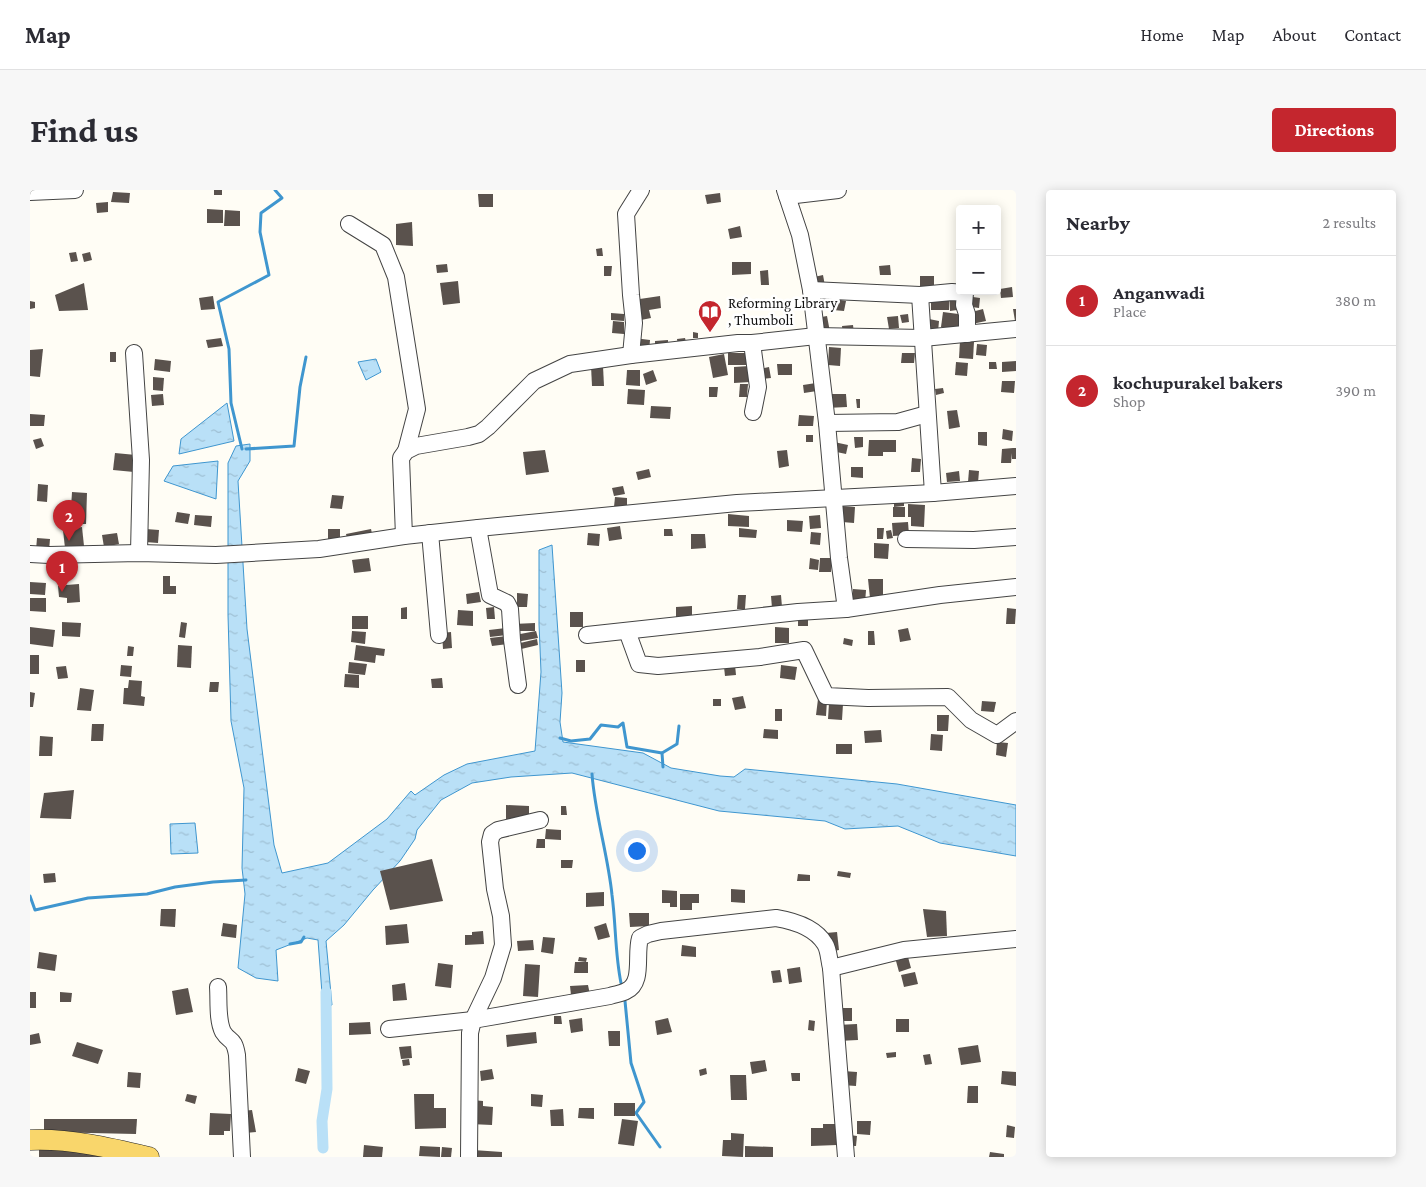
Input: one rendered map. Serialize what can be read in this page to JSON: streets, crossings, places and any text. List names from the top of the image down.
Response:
{
  "places": {
    "library": ["Reforming Library , Thumboli"]
  },
  "page": {
    "header": "Map",
    "nav": [
      "Home",
      "Map",
      "About",
      "Contact"
    ],
    "buttons": "Directions",
    "title": "Find us",
    "heading": ["Nearby", "2 results"],
    "map_buttons": ["+", "−"],
    "list": [
      {
        "mark": "1",
        "name": "Anganwadi",
        "note": "Place",
        "value": "380 m"
      },
      {
        "mark": "2",
        "name": "kochupurakel bakers",
        "note": "Shop",
        "value": "390 m"
      }
    ],
    "pins": ["2", "1"]
  }
}
